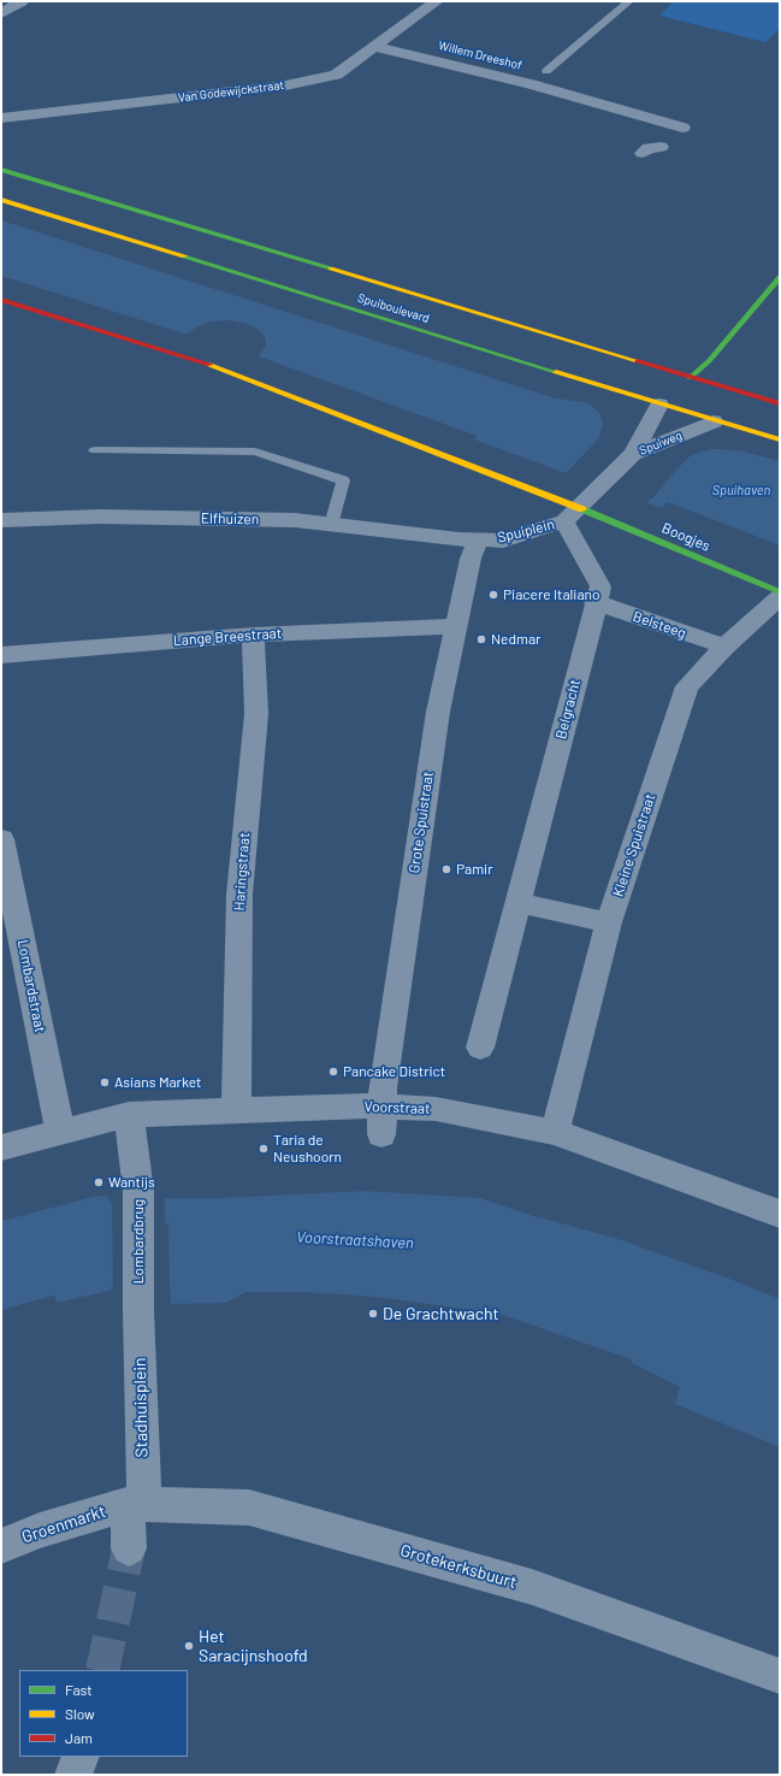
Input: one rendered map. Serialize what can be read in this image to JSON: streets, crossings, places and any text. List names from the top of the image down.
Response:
{
  "streets": {
    "street": [
      "Willem Dreeshof",
      "Van Godewijckstraat",
      "Spuiboulevard",
      "Spuiweg",
      "Elfhuizen",
      "Spuiplein",
      "Boogjes",
      "Belsteeg",
      "Lange Breestraat",
      "Belgracht",
      "Grote Spuistraat",
      "Kleine Spuistraat",
      "Haringstraat",
      "Lombardstraat",
      "Voorstraat",
      "Lombardbrug",
      "Stadhuisplein",
      "Groenmarkt",
      "Grotekerksbuurt"
    ]
  },
  "crossings": [
    ["Willem Dreeshof", "Van Godewijckstraat"],
    ["Spuiboulevard", "Spuiweg"],
    ["Spuiweg", "Spuiplein"],
    ["Elfhuizen", "Spuiplein"],
    ["Elfhuizen", "Grote Spuistraat"],
    ["Spuiplein", "Boogjes"],
    ["Spuiplein", "Belgracht"],
    ["Spuiplein", "Grote Spuistraat"],
    ["Boogjes", "Belgracht"],
    ["Belsteeg", "Belgracht"],
    ["Belsteeg", "Kleine Spuistraat"],
    ["Lange Breestraat", "Grote Spuistraat"],
    ["Lange Breestraat", "Haringstraat"],
    ["Grote Spuistraat", "Voorstraat"],
    ["Kleine Spuistraat", "Voorstraat"],
    ["Haringstraat", "Voorstraat"],
    ["Lombardstraat", "Voorstraat"],
    ["Voorstraat", "Lombardbrug"],
    ["Lombardbrug", "Stadhuisplein"],
    ["Stadhuisplein", "Groenmarkt"],
    ["Stadhuisplein", "Grotekerksbuurt"],
    ["Groenmarkt", "Grotekerksbuurt"]
  ],
  "water": ["Spuihaven", "Voorstraatshaven"],
  "places": [
    "Piacere Italiano",
    "Nedmar",
    "Pamir",
    "Pancake District",
    "Asians Market",
    "Taria de Neushoorn",
    "Wantijs",
    "De Grachtwacht",
    "Het Saracijnshoofd"
  ],
  "legend": ["Fast", "Slow", "Jam"]
}
